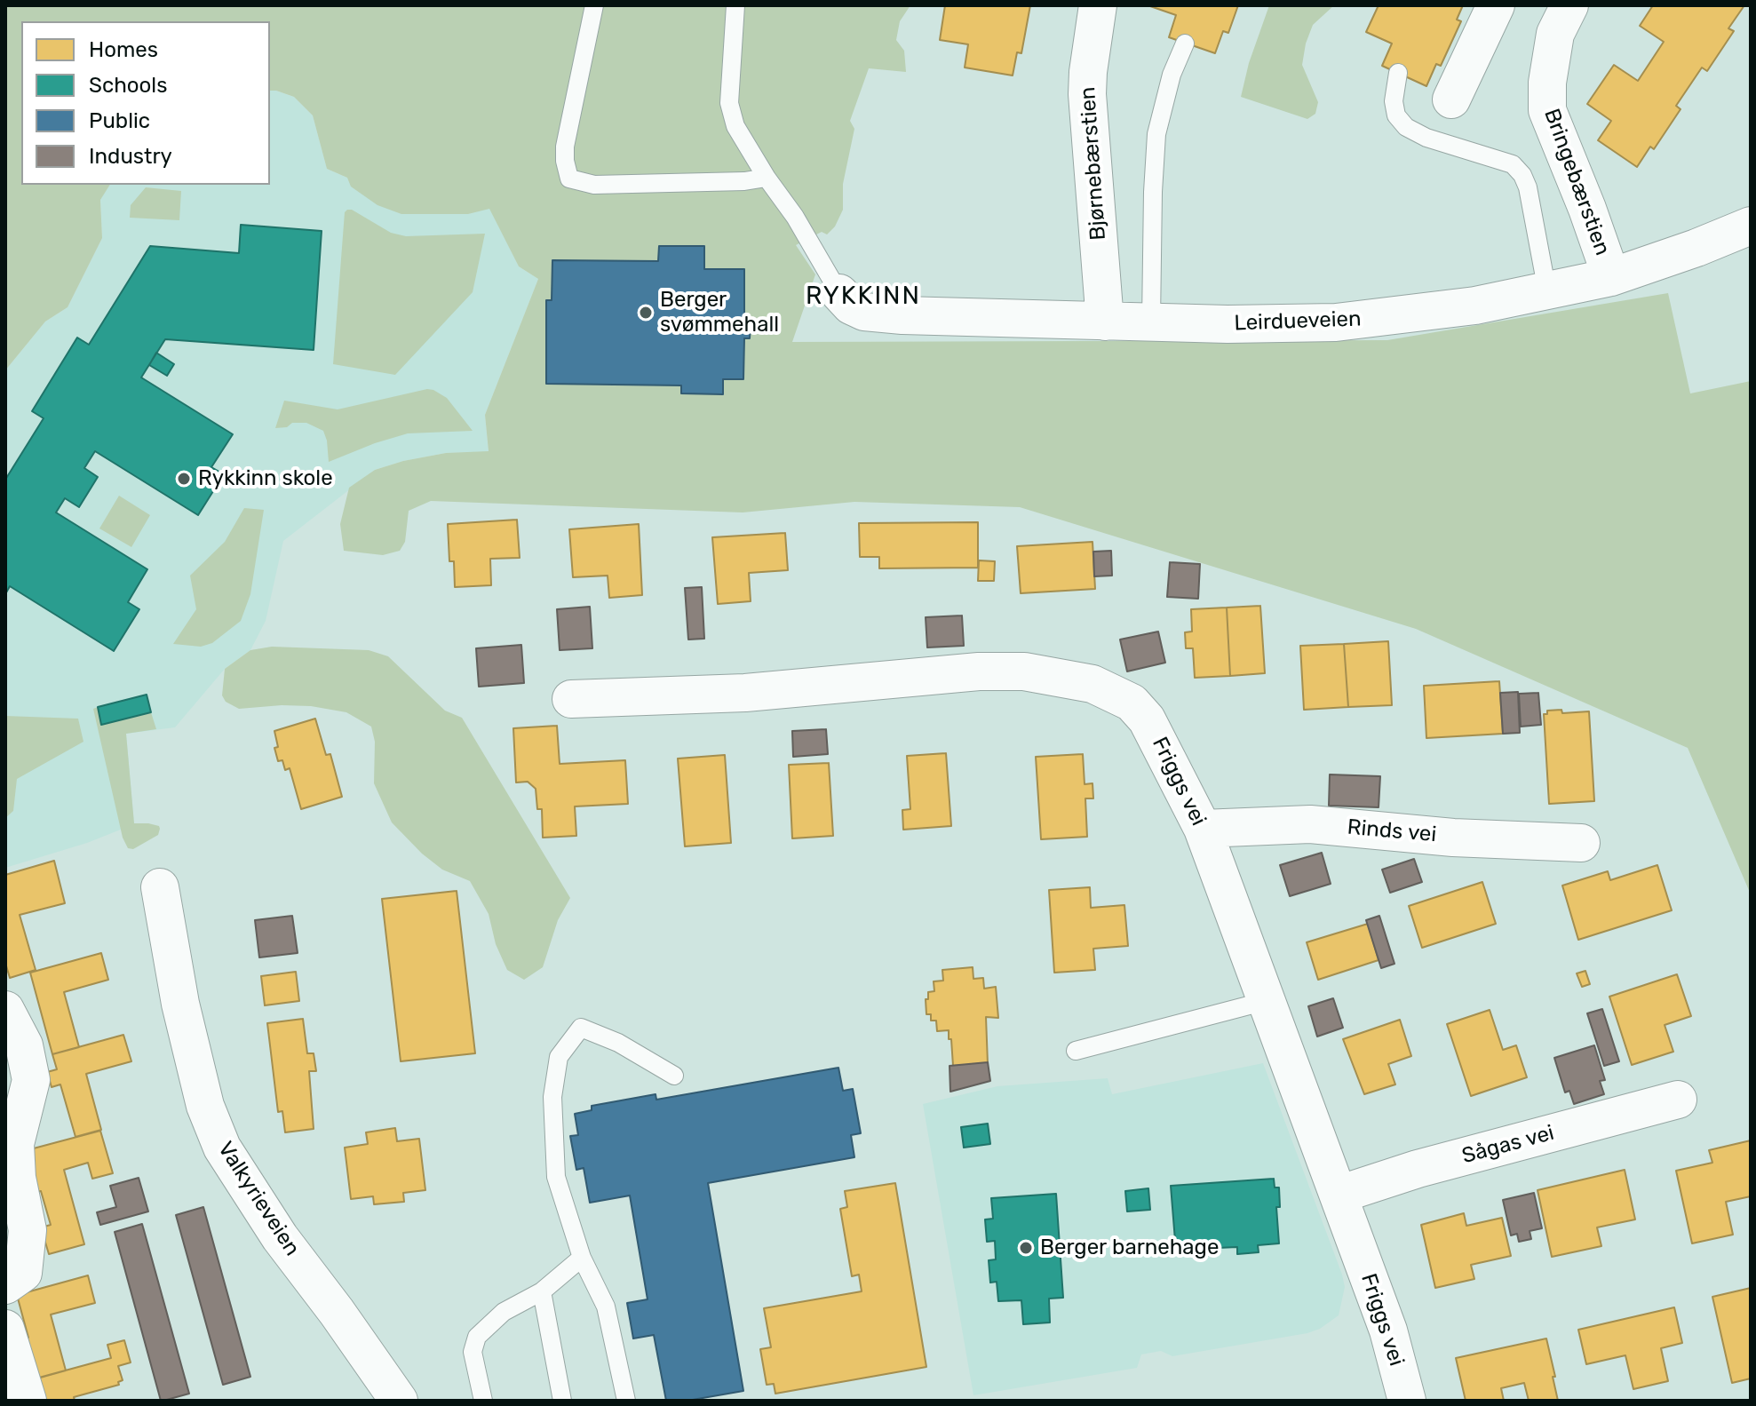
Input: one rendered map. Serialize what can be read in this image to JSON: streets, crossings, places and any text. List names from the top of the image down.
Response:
{
  "streets": {
    "street": [
      "Bjørnebærstien",
      "Bringebærstien",
      "Leirdueveien",
      "Friggs vei",
      "Rinds vei",
      "Sågas vei",
      "Valkyrieveien"
    ]
  },
  "crossings": [
    ["Bjørnebærstien", "Leirdueveien"],
    ["Bringebærstien", "Leirdueveien"],
    ["Friggs vei", "Rinds vei"],
    ["Friggs vei", "Sågas vei"]
  ],
  "districts": ["RYKKINN"],
  "places": ["Berger svømmehall", "Rykkinn skole", "Berger barnehage"],
  "legend": [
    "Homes",
    "Schools",
    "Public",
    "Industry"
  ]
}
